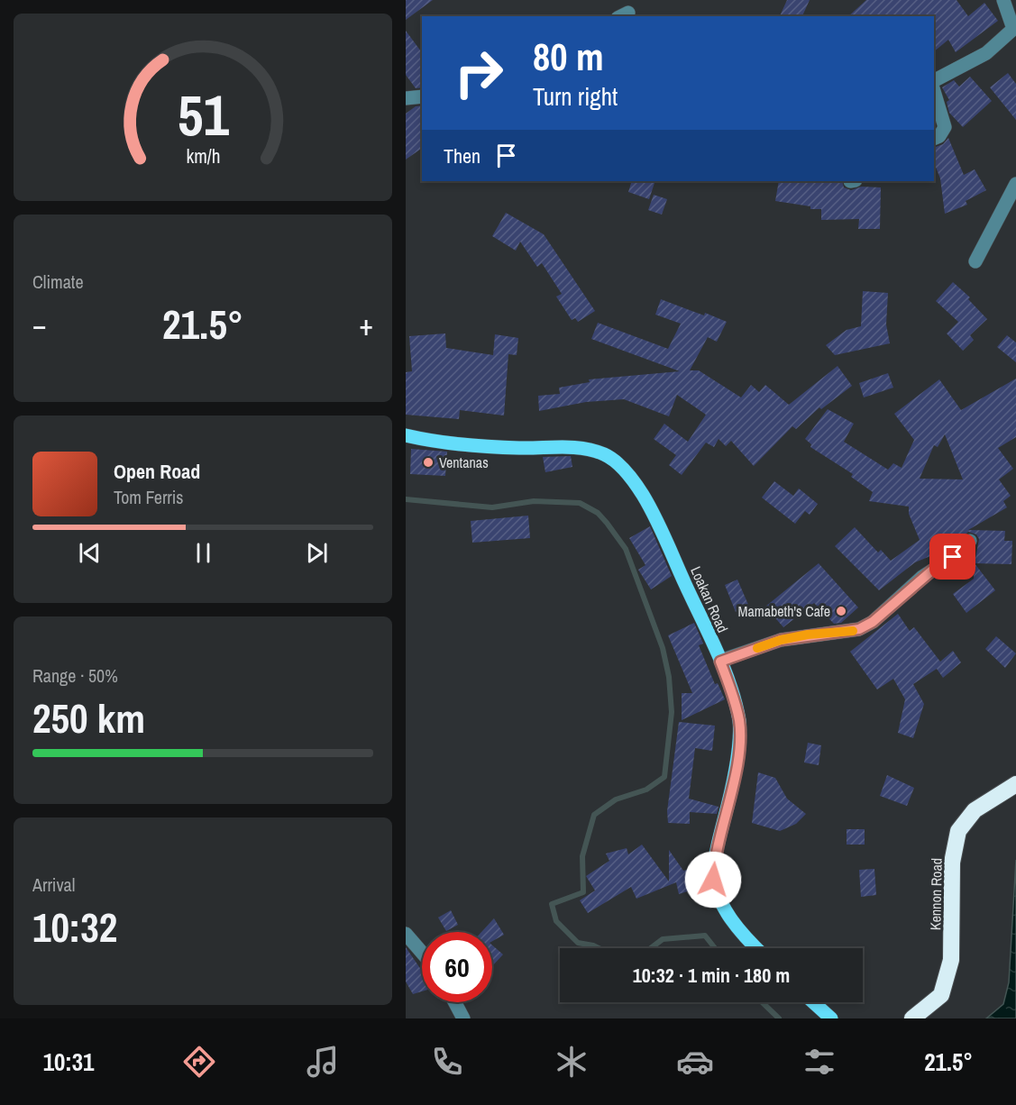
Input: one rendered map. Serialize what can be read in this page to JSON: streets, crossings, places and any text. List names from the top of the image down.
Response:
{
  "streets": {
    "highway": ["Kennon Road"],
    "main road": ["Loakan Road"]
  },
  "places": ["Ventanas", "Mamabeth's Cafe"],
  "page": {
    "turn": ["80 m", "Turn right"],
    "then": "Then",
    "tile": [
      "Climate",
      ["Range · 50%", "250 km"],
      ["Arrival", "10:32"]
    ],
    "heat": ["−", "21.5°", "+"],
    "song": ["Open Road", "Tom Ferris"],
    "limit": "60",
    "trip": "10:32 · 1 min · 180 m",
    "tabs": ["10:31", "21.5°"],
    "gauge": ["51", "km/h"]
  }
}
